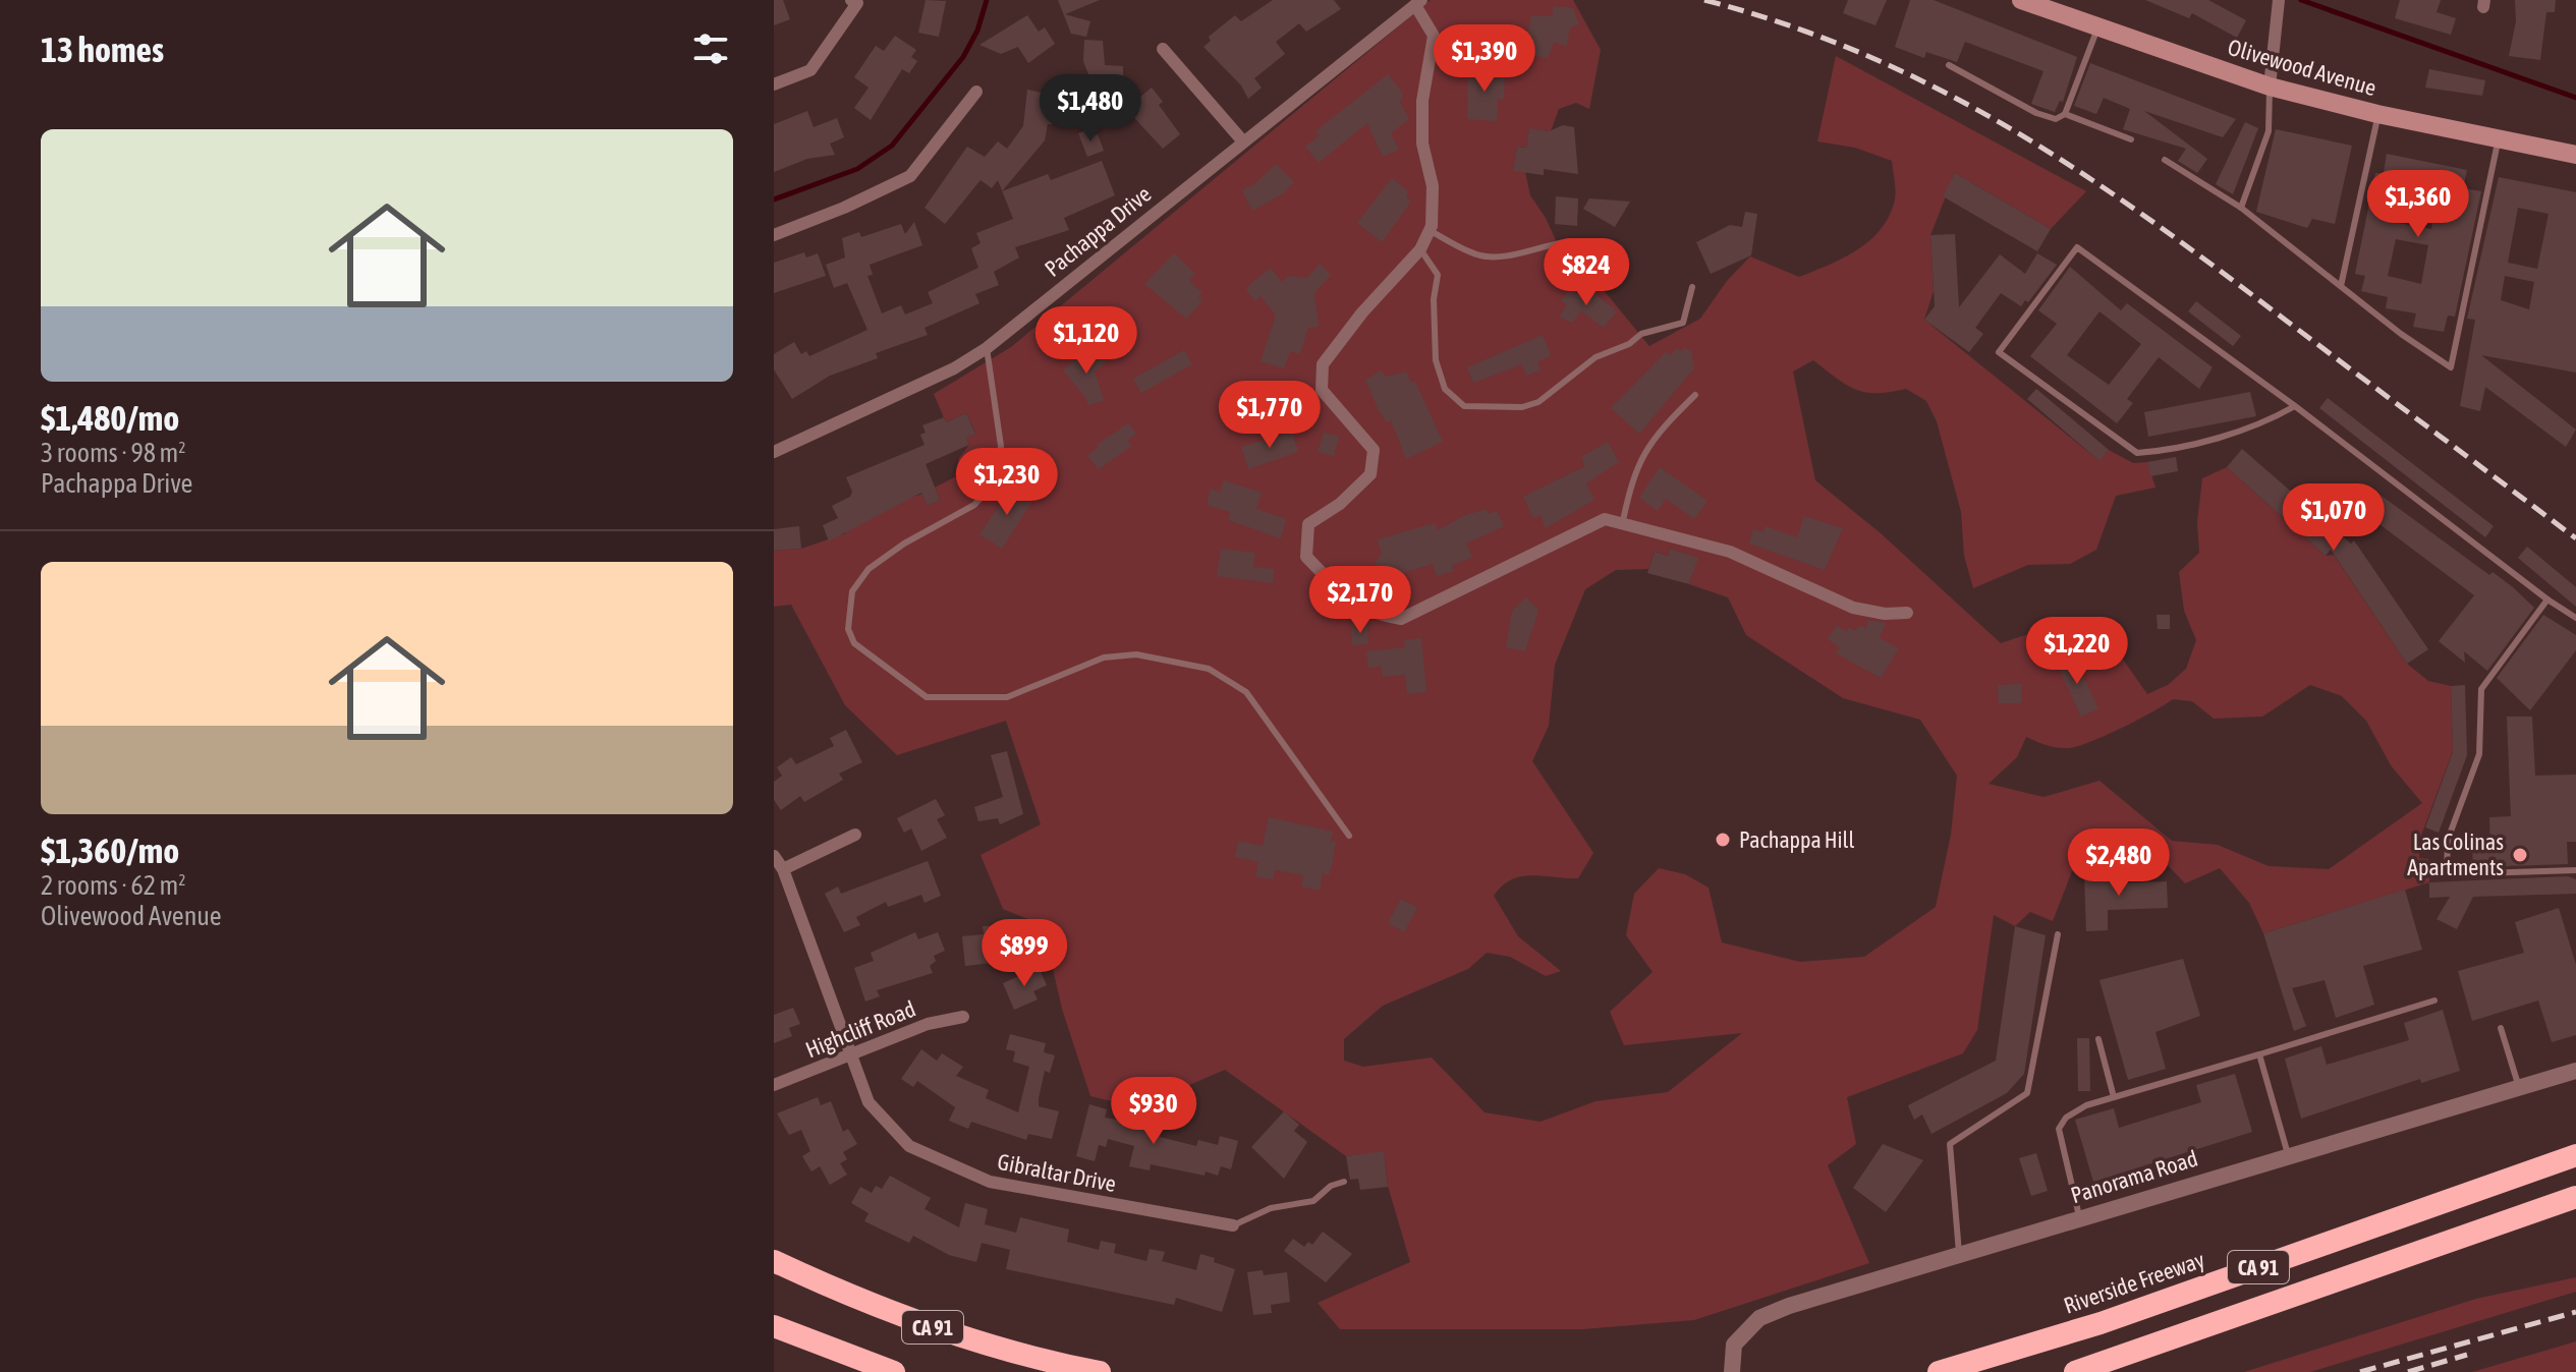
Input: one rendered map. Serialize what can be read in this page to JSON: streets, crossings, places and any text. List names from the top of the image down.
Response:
{
  "streets": {
    "highway": ["CA 91", "Riverside Freeway"],
    "main road": ["Olivewood Avenue"],
    "street": [
      "Pachappa Drive",
      "Highcliff Road",
      "Gibraltar Drive",
      "Panorama Road"
    ]
  },
  "crossings": [
    ["Highcliff Road", "Gibraltar Drive"]
  ],
  "places": ["Pachappa Hill", "Las Colinas Apartments"],
  "page": {
    "heading": "13 homes",
    "price": [
      "$1,390",
      "$1,480",
      "$1,360",
      "$824",
      "$1,120",
      "$1,770",
      "$1,230",
      "$1,070",
      "$2,170",
      "$1,220",
      "$2,480",
      "$899",
      "$930"
    ],
    "list": [
      {
        "name": "$1,480/mo",
        "note": "3 rooms · 98 m² · Pachappa Drive"
      },
      {
        "name": "$1,360/mo",
        "note": "2 rooms · 62 m² · Olivewood Avenue"
      }
    ]
  }
}
